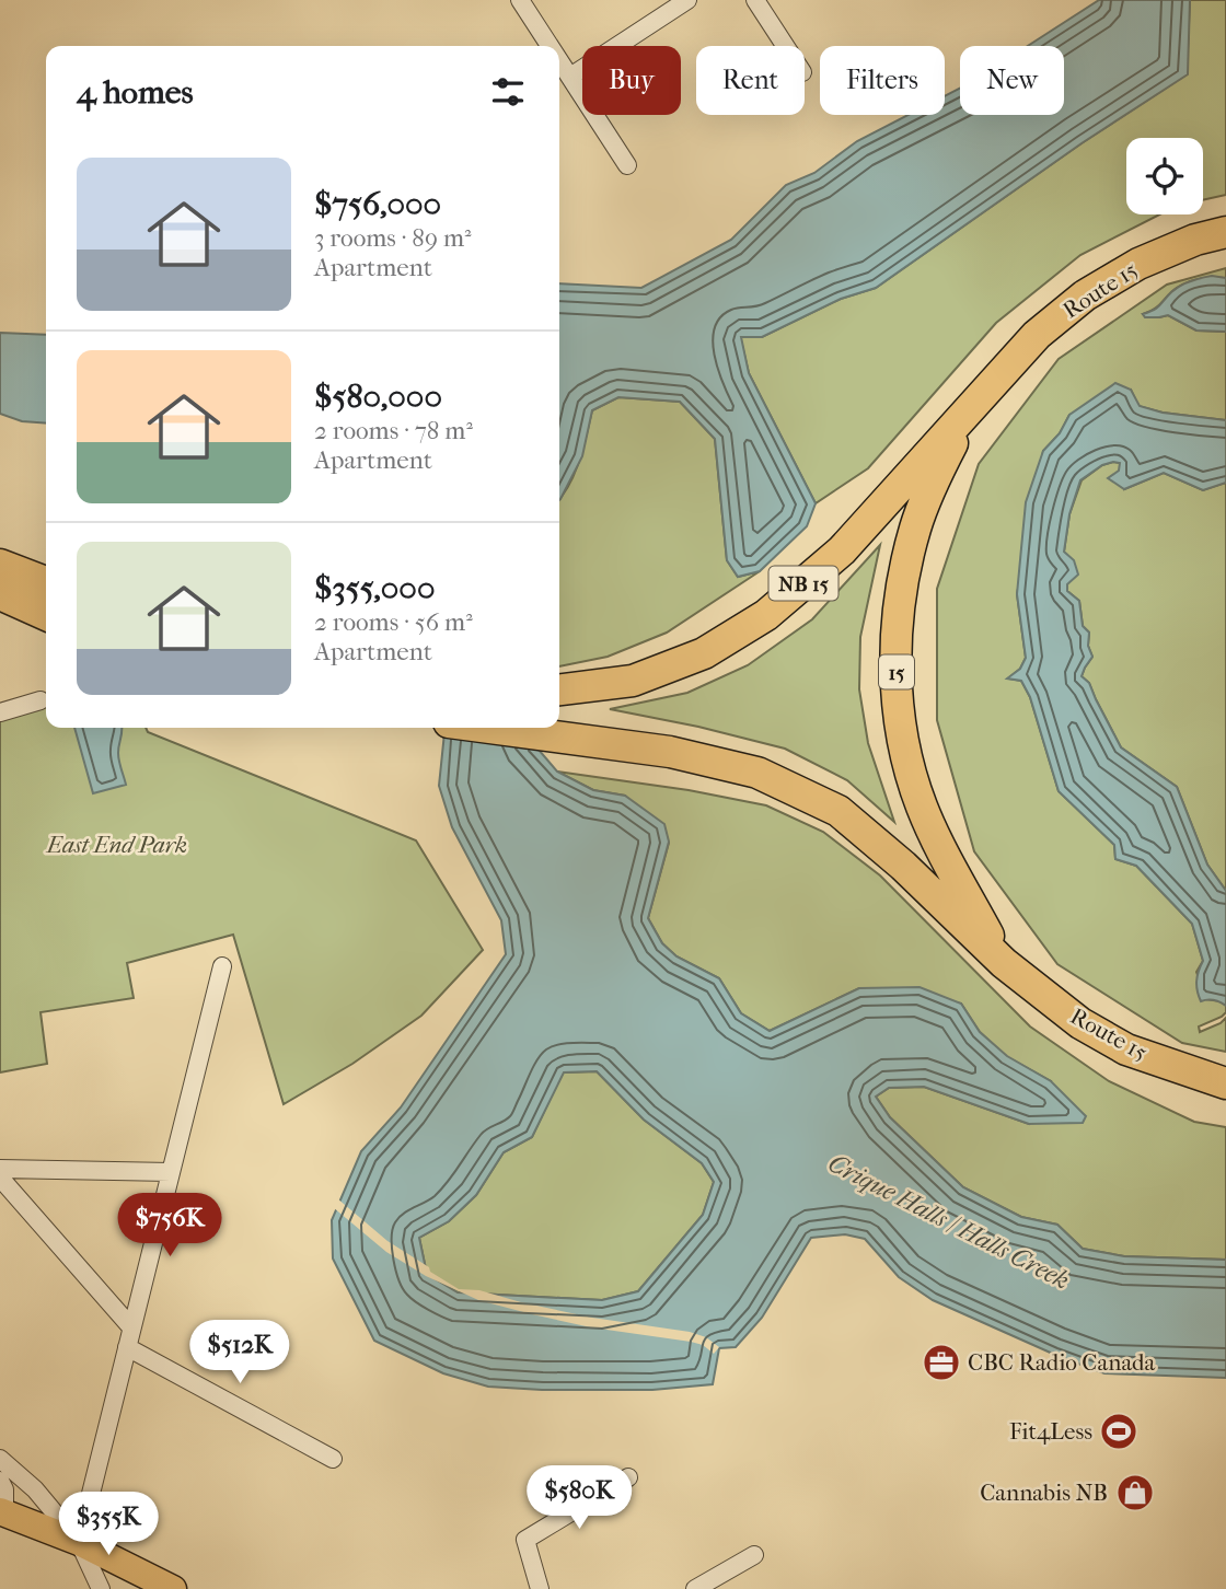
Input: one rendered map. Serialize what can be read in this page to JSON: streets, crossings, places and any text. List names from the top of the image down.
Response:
{
  "streets": {
    "highway": ["Route 15", "NB 15", "15"]
  },
  "crossings": [
    ["Route 15", "NB 15"],
    ["Route 15", "15"],
    ["NB 15", "15"]
  ],
  "water": ["Crique Halls / Halls Creek"],
  "parks": ["East End Park"],
  "places": {
    "office": ["CBC Radio Canada"],
    "sports": ["Fit4Less"],
    "shop": ["Cannabis NB"]
  },
  "page": {
    "chip": [
      "Buy",
      "Rent",
      "Filters",
      "New"
    ],
    "heading": "4 homes",
    "list": [
      {
        "name": "$756,000",
        "note": "3 rooms · 89 m² · Apartment"
      },
      {
        "name": "$580,000",
        "note": "2 rooms · 78 m² · Apartment"
      },
      {
        "name": "$355,000",
        "note": "2 rooms · 56 m² · Apartment"
      }
    ],
    "price": [
      "$756K",
      "$512K",
      "$580K",
      "$355K"
    ]
  }
}
